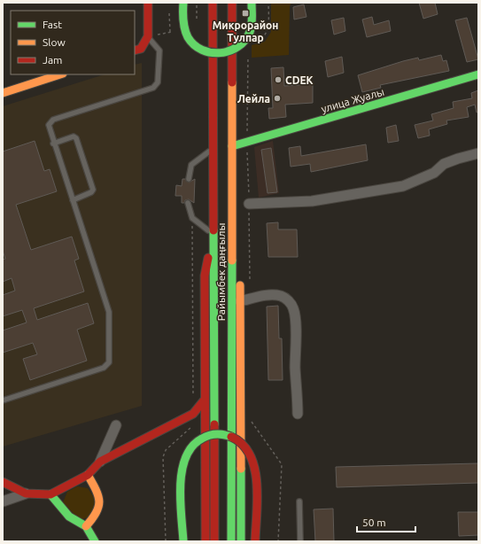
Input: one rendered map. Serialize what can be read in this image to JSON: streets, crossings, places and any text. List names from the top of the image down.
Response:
{
  "streets": {
    "main road": ["улица Жуалы", "Райымбек даңғылы"]
  },
  "crossings": [
    ["улица Жуалы", "Райымбек даңғылы"]
  ],
  "places": {
    "transit": ["Микрорайон Тулпар"],
    "other": ["CDEK", "Лейла"]
  },
  "legend": ["Fast", "Slow", "Jam"],
  "scale_bar": "50 m"
}
